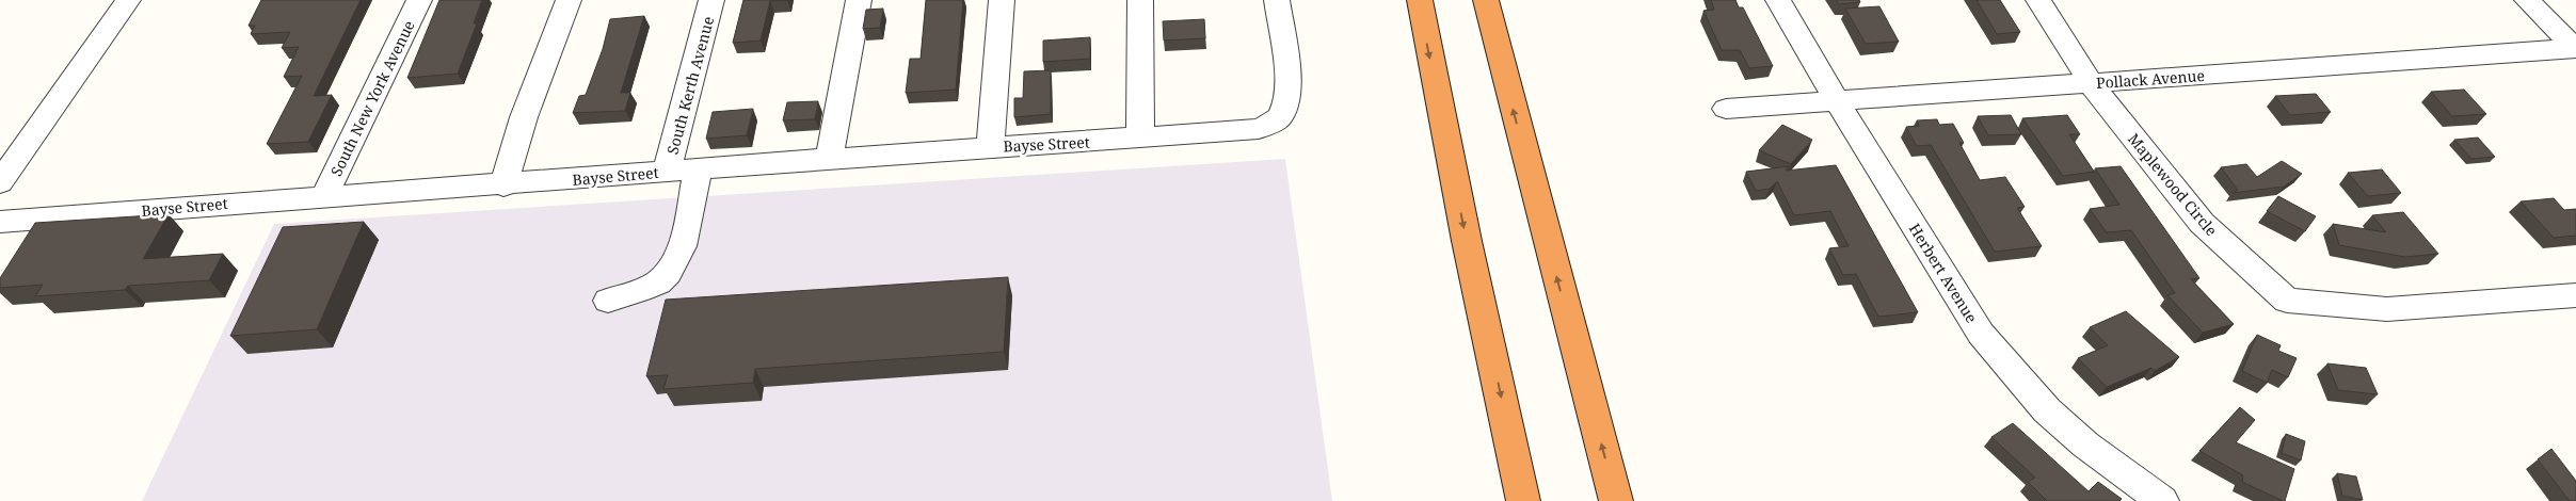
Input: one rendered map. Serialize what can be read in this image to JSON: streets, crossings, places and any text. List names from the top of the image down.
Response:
{
  "streets": {
    "street": [
      "Pollack Avenue",
      "South Kerth Avenue",
      "South New York Avenue",
      "Bayse Street",
      "Maplewood Circle",
      "Herbert Avenue"
    ]
  },
  "crossings": [
    ["Pollack Avenue", "Maplewood Circle"],
    ["Pollack Avenue", "Herbert Avenue"],
    ["South Kerth Avenue", "Bayse Street"],
    ["South New York Avenue", "Bayse Street"]
  ]
}
